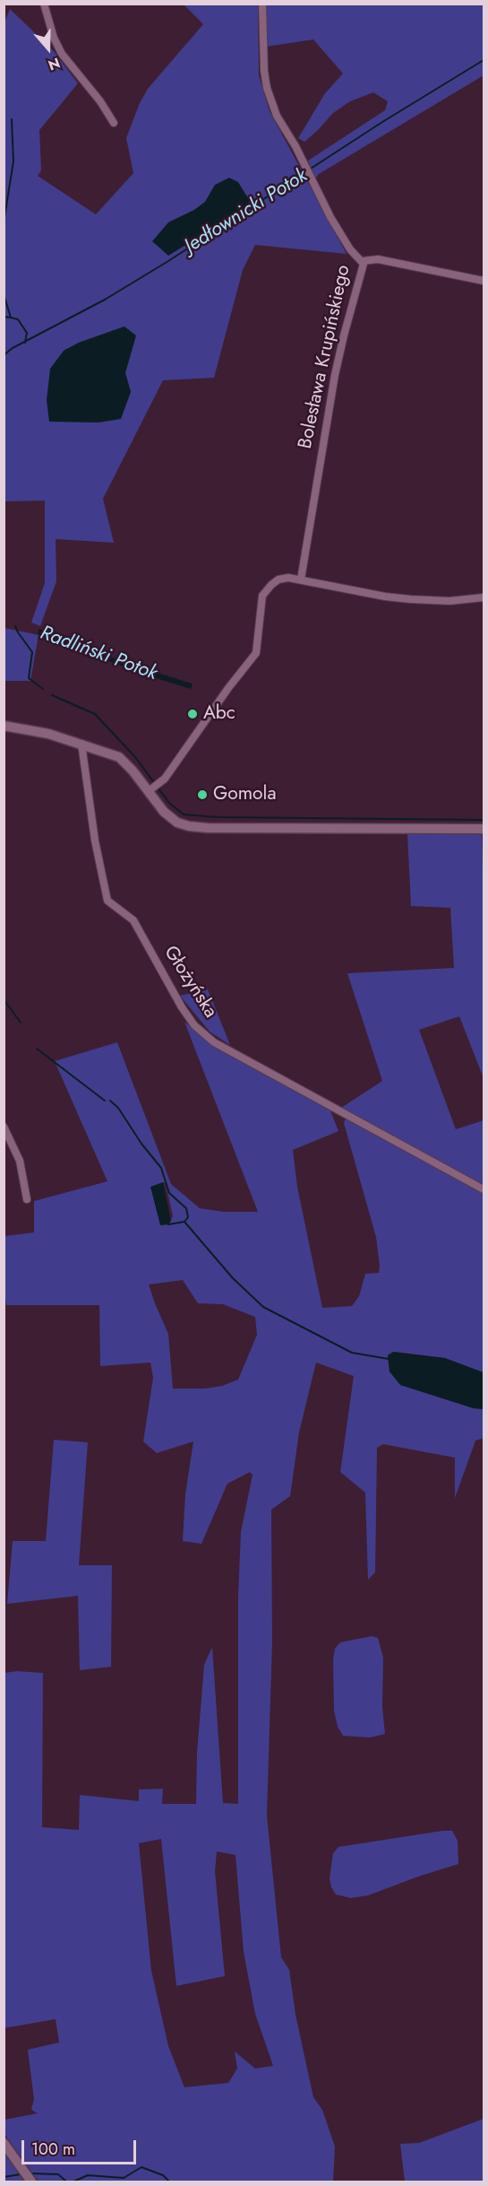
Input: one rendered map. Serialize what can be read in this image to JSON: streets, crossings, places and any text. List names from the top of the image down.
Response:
{
  "streets": {
    "street": ["Bolesława Krupińskiego", "Głożyńska"]
  },
  "water": ["Jedłownicki Potok", "Radliński Potok"],
  "places": ["Abc", "Gomola"],
  "scale_bar": "100 m",
  "north": "bottom"
}
